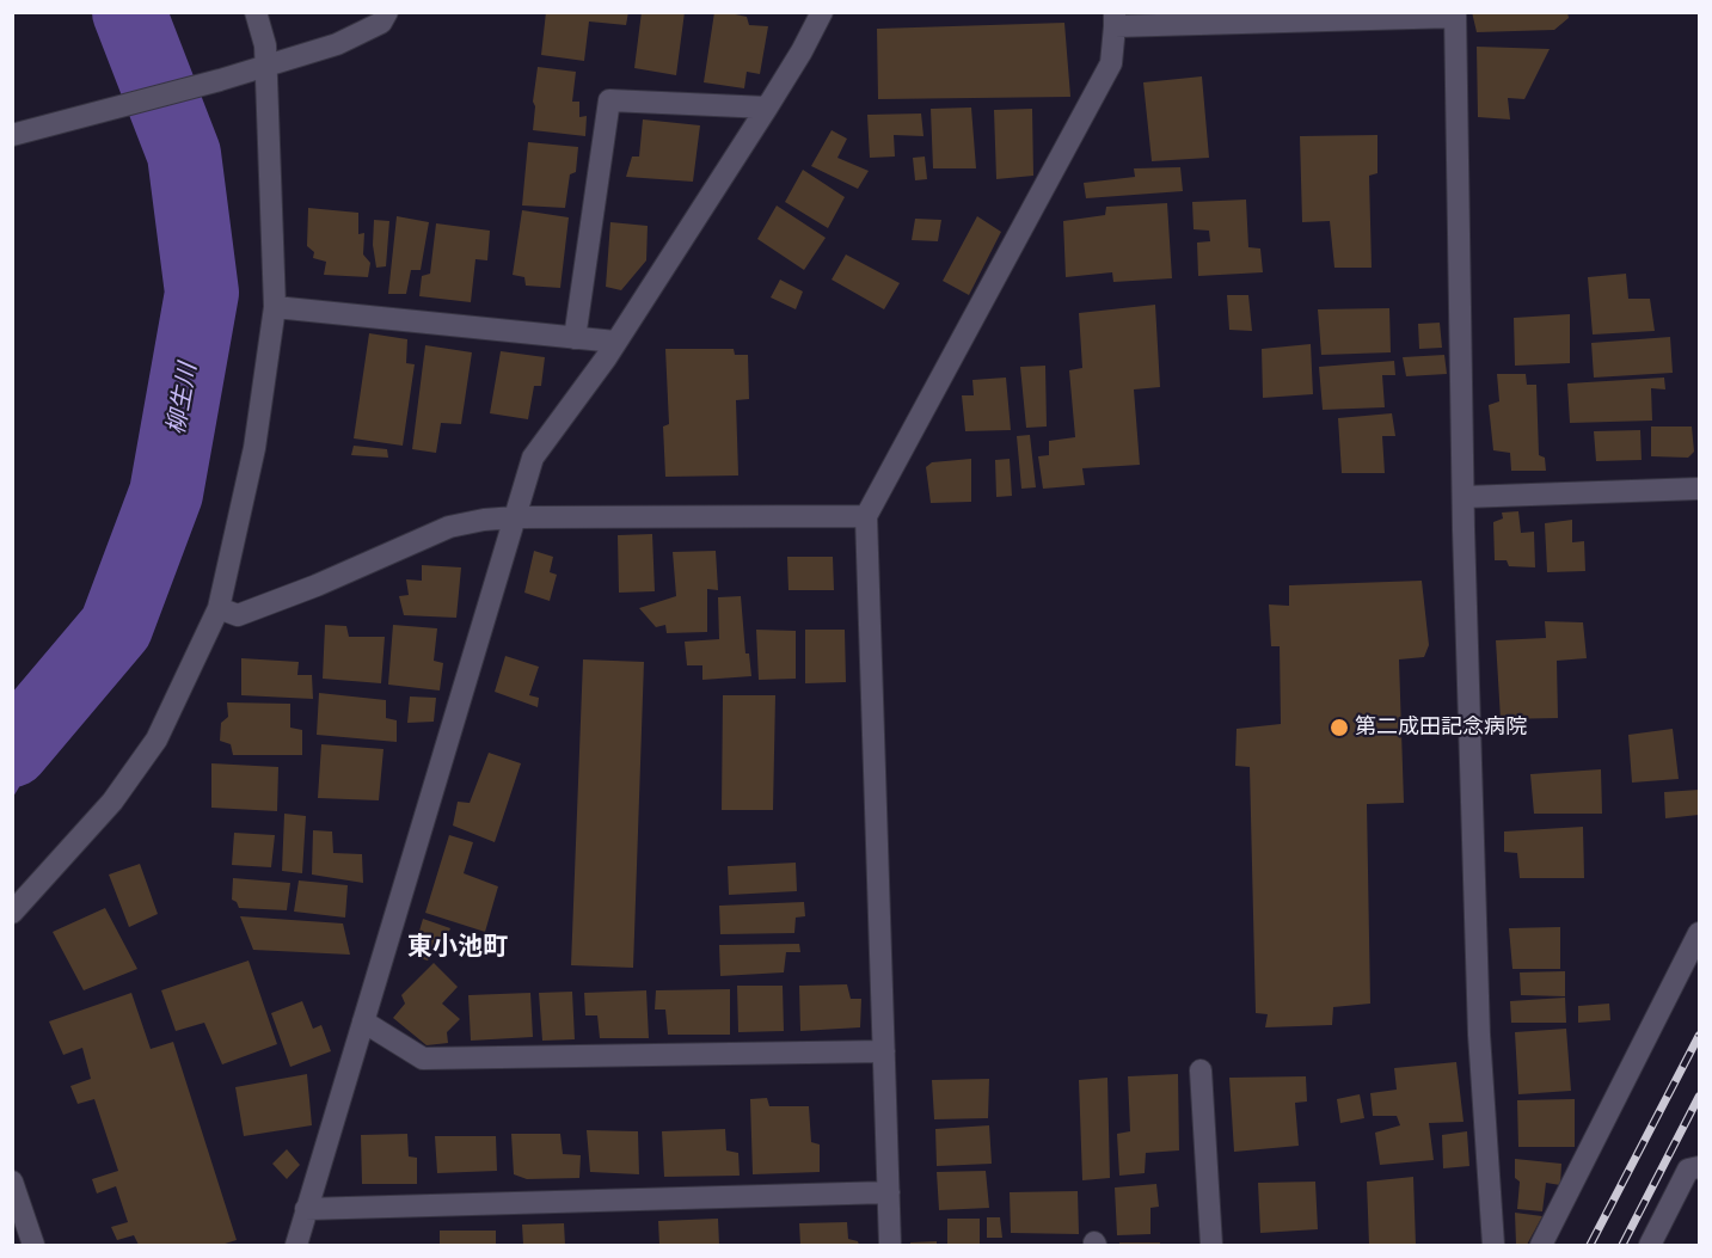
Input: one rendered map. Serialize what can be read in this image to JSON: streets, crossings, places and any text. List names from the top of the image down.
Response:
{
  "districts": ["東小池町"],
  "water": ["柳生川"],
  "places": ["第二成田記念病院"]
}
